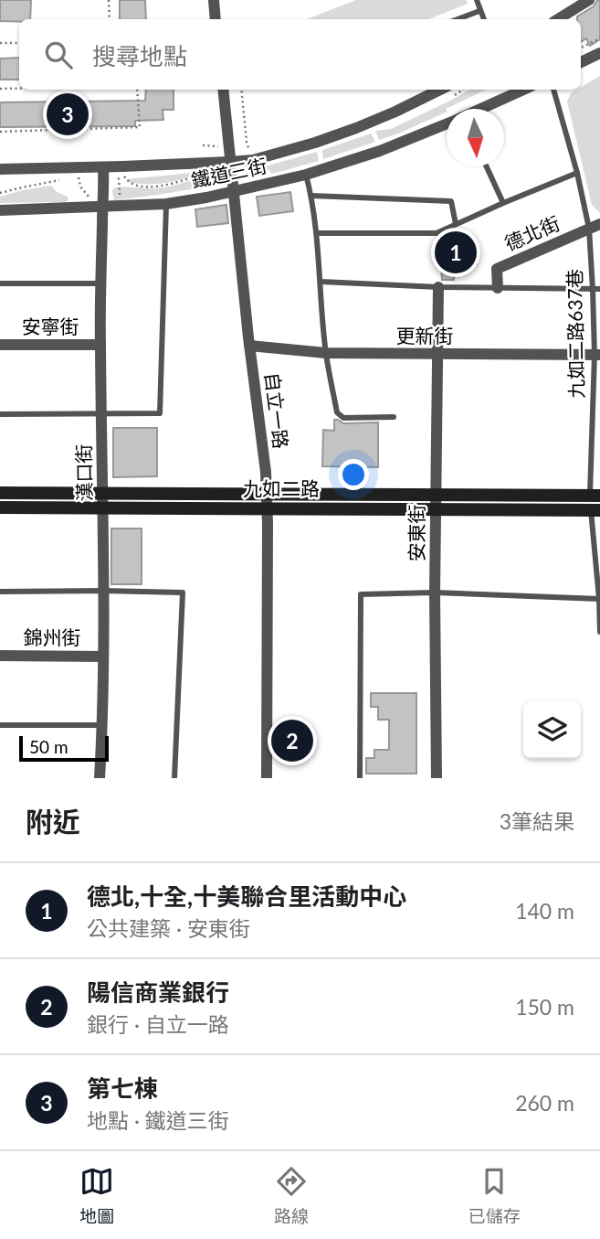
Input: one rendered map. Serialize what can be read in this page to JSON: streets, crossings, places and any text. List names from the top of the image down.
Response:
{
  "streets": {
    "street": [
      "鐵道三街",
      "德北街",
      "安寧街",
      "更新街",
      "自立一路",
      "漢口街",
      "九如二路",
      "安東街",
      "錦州街"
    ],
    "lane": ["九如二路637巷"]
  },
  "crossings": [
    ["鐵道三街", "自立一路"],
    ["鐵道三街", "漢口街"],
    ["德北街", "九如二路637巷"],
    ["安寧街", "漢口街"],
    ["九如二路637巷", "更新街"],
    ["九如二路637巷", "九如二路"],
    ["更新街", "自立一路"],
    ["更新街", "安東街"],
    ["自立一路", "九如二路"],
    ["漢口街", "九如二路"],
    ["漢口街", "錦州街"],
    ["九如二路", "安東街"]
  ],
  "scale_bar": "50 m",
  "north": "bottom",
  "page": {
    "search": "搜尋地點",
    "pins": ["3", "1", "2"],
    "scale": "50 m",
    "heading": ["附近", "3筆結果"],
    "list": [
      {
        "mark": "1",
        "name": "德北,十全,十美聯合里活動中心",
        "note": "公共建築 · 安東街",
        "value": "140 m"
      },
      {
        "mark": "2",
        "name": "陽信商業銀行",
        "note": "銀行 · 自立一路",
        "value": "150 m"
      },
      {
        "mark": "3",
        "name": "第七棟",
        "note": "地點 · 鐵道三街",
        "value": "260 m"
      }
    ],
    "nav": ["地圖", "路線", "已儲存"]
  }
}
